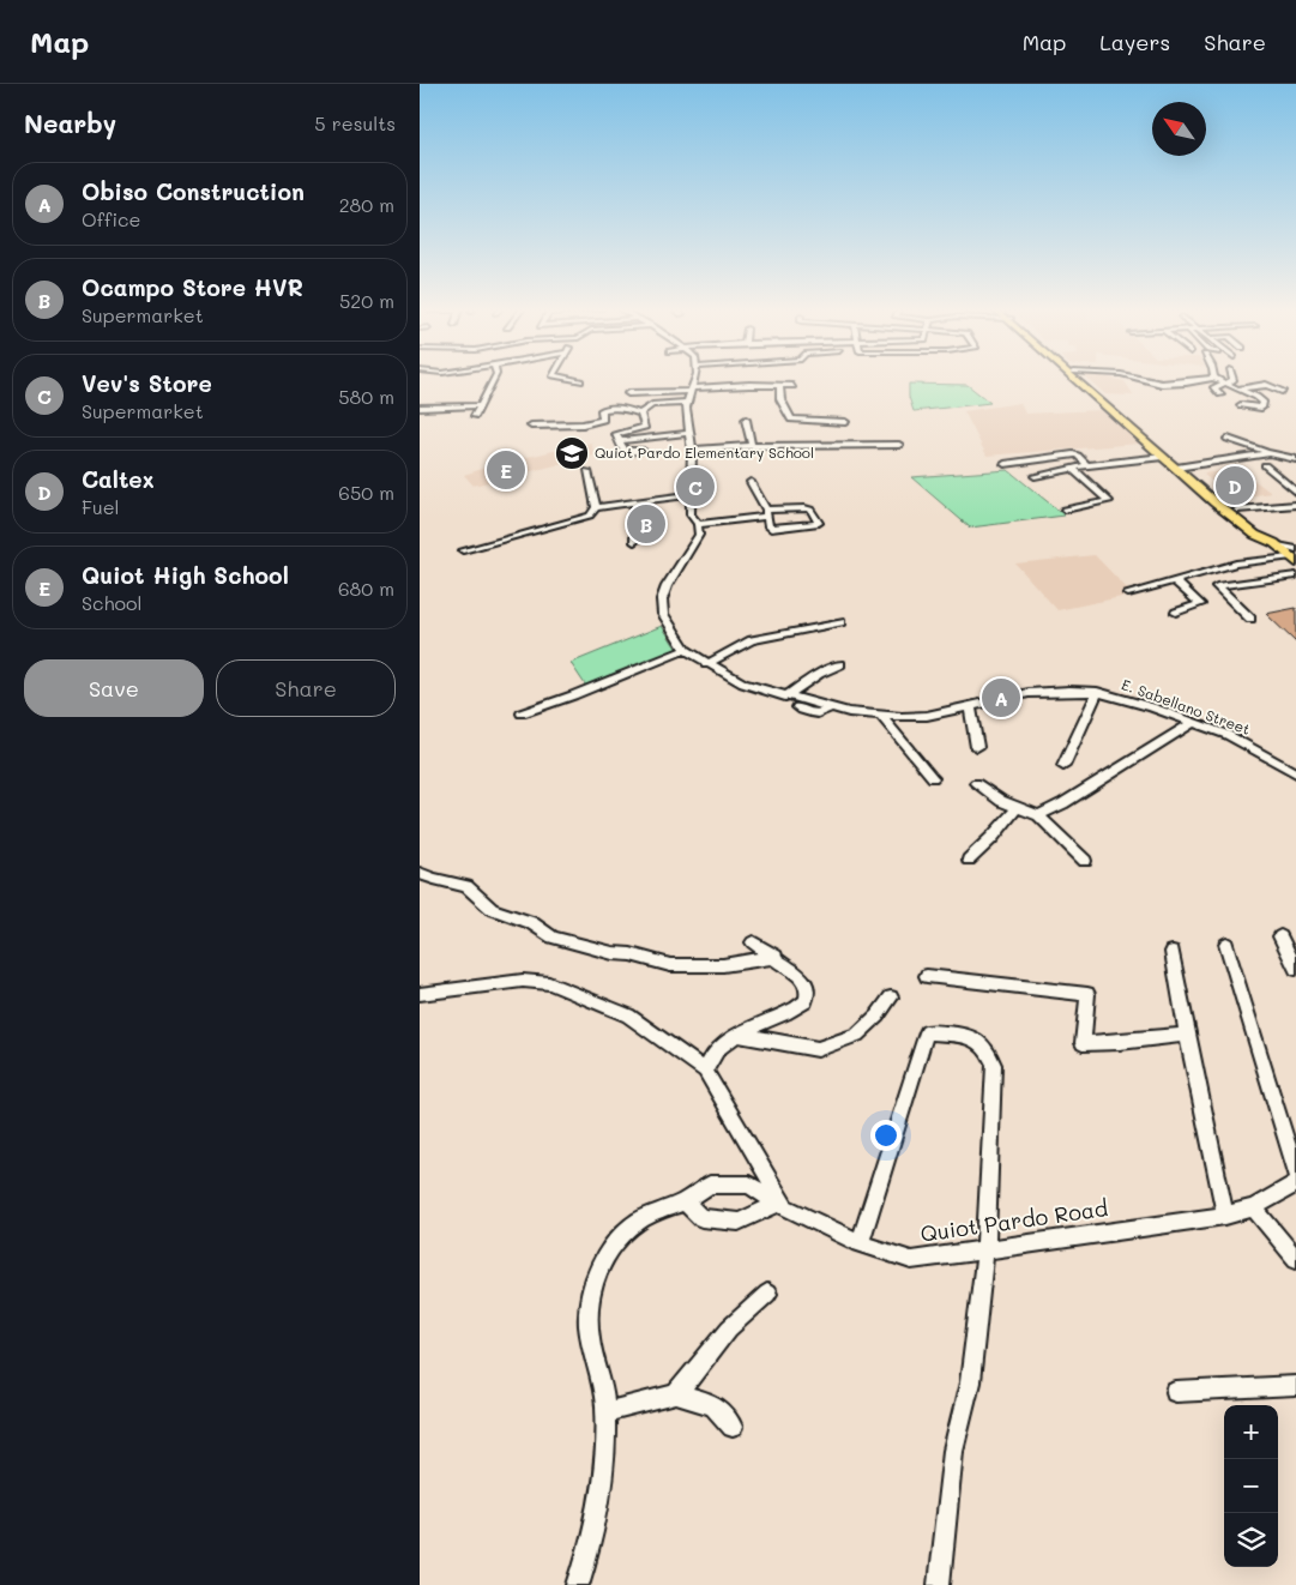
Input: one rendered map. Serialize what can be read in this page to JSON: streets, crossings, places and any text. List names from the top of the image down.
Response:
{
  "streets": {
    "street": ["E. Sabellano Street", "Quiot Pardo Road"]
  },
  "places": {
    "school or university": ["Quiot Pardo Elementary School"]
  },
  "north": "top left",
  "page": {
    "header": "Map",
    "nav": ["Map", "Layers", "Share"],
    "heading": ["Nearby", "5 results"],
    "list": [
      {
        "mark": "A",
        "name": "Obiso Construction",
        "note": "Office",
        "value": "280 m"
      },
      {
        "mark": "B",
        "name": "Ocampo Store HVR",
        "note": "Supermarket",
        "value": "520 m"
      },
      {
        "mark": "C",
        "name": "Vev's Store",
        "note": "Supermarket",
        "value": "580 m"
      },
      {
        "mark": "D",
        "name": "Caltex",
        "note": "Fuel",
        "value": "650 m"
      },
      {
        "mark": "E",
        "name": "Quiot High School",
        "note": "School",
        "value": "680 m"
      }
    ],
    "pins": [
      "E",
      "D",
      "C",
      "B",
      "A"
    ],
    "buttons": ["Save", "Share"],
    "map_buttons": ["+", "−"]
  }
}
